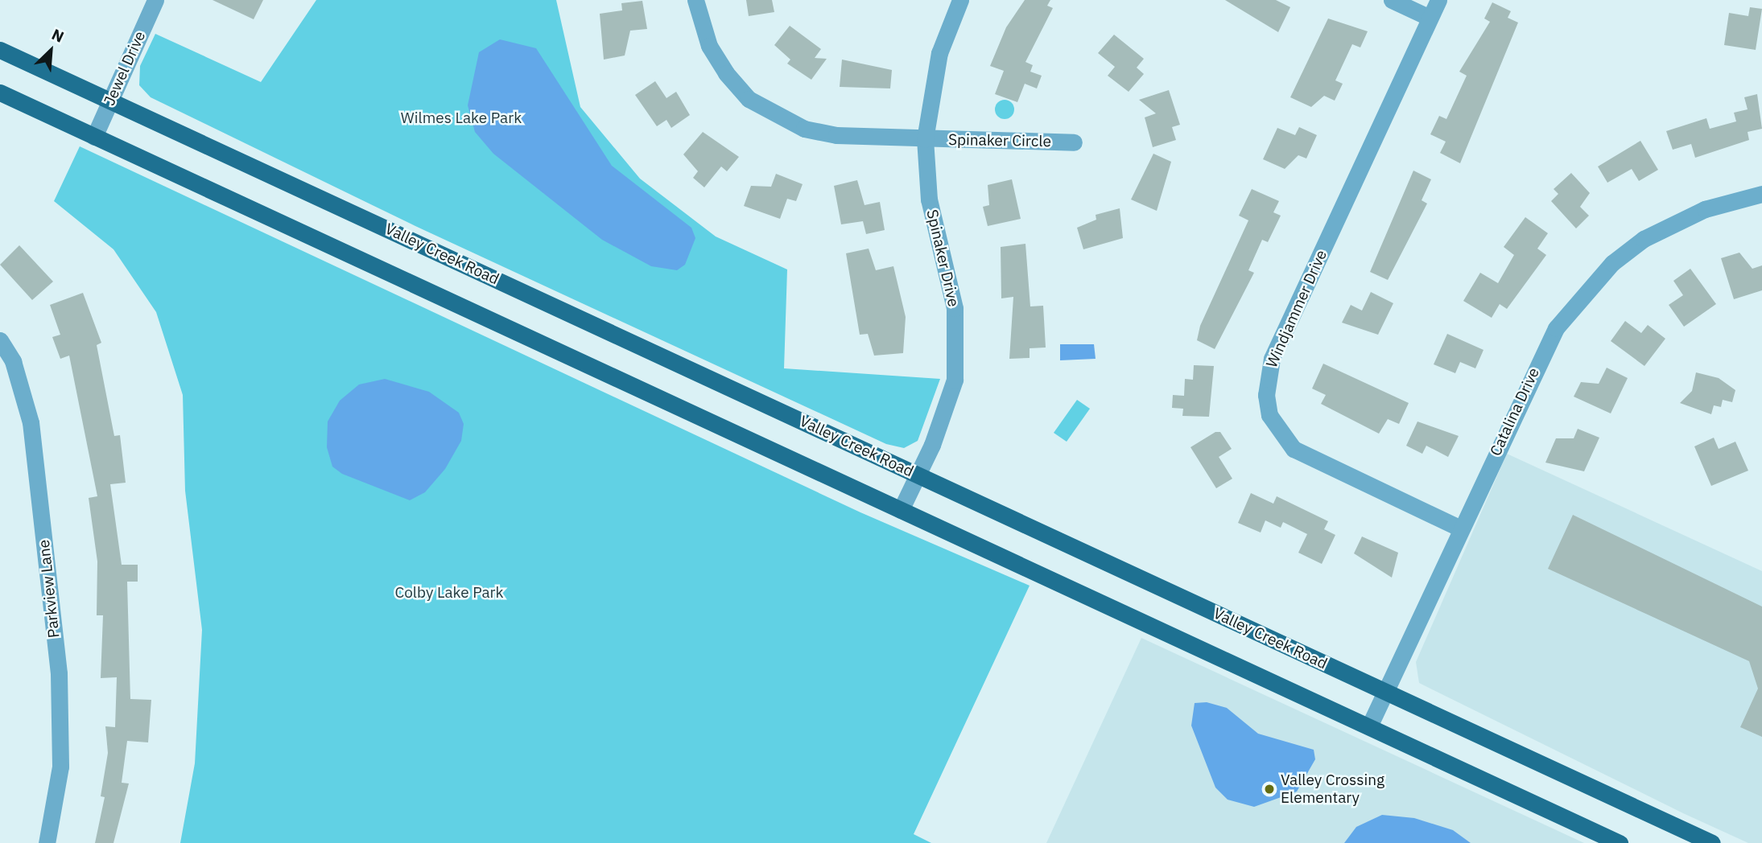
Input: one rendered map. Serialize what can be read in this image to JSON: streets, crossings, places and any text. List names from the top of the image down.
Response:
{
  "streets": {
    "main road": ["Valley Creek Road"],
    "street": [
      "Jewel Drive",
      "Spinaker Circle",
      "Spinaker Drive",
      "Windjammer Drive",
      "Catalina Drive",
      "Parkview Lane"
    ]
  },
  "crossings": [
    ["Jewel Drive", "Valley Creek Road"],
    ["Spinaker Circle", "Spinaker Drive"],
    ["Valley Creek Road", "Spinaker Drive"],
    ["Valley Creek Road", "Catalina Drive"],
    ["Windjammer Drive", "Catalina Drive"]
  ],
  "parks": ["Wilmes Lake Park", "Colby Lake Park"],
  "places": ["Valley Crossing Elementary"],
  "north": "top right"
}
